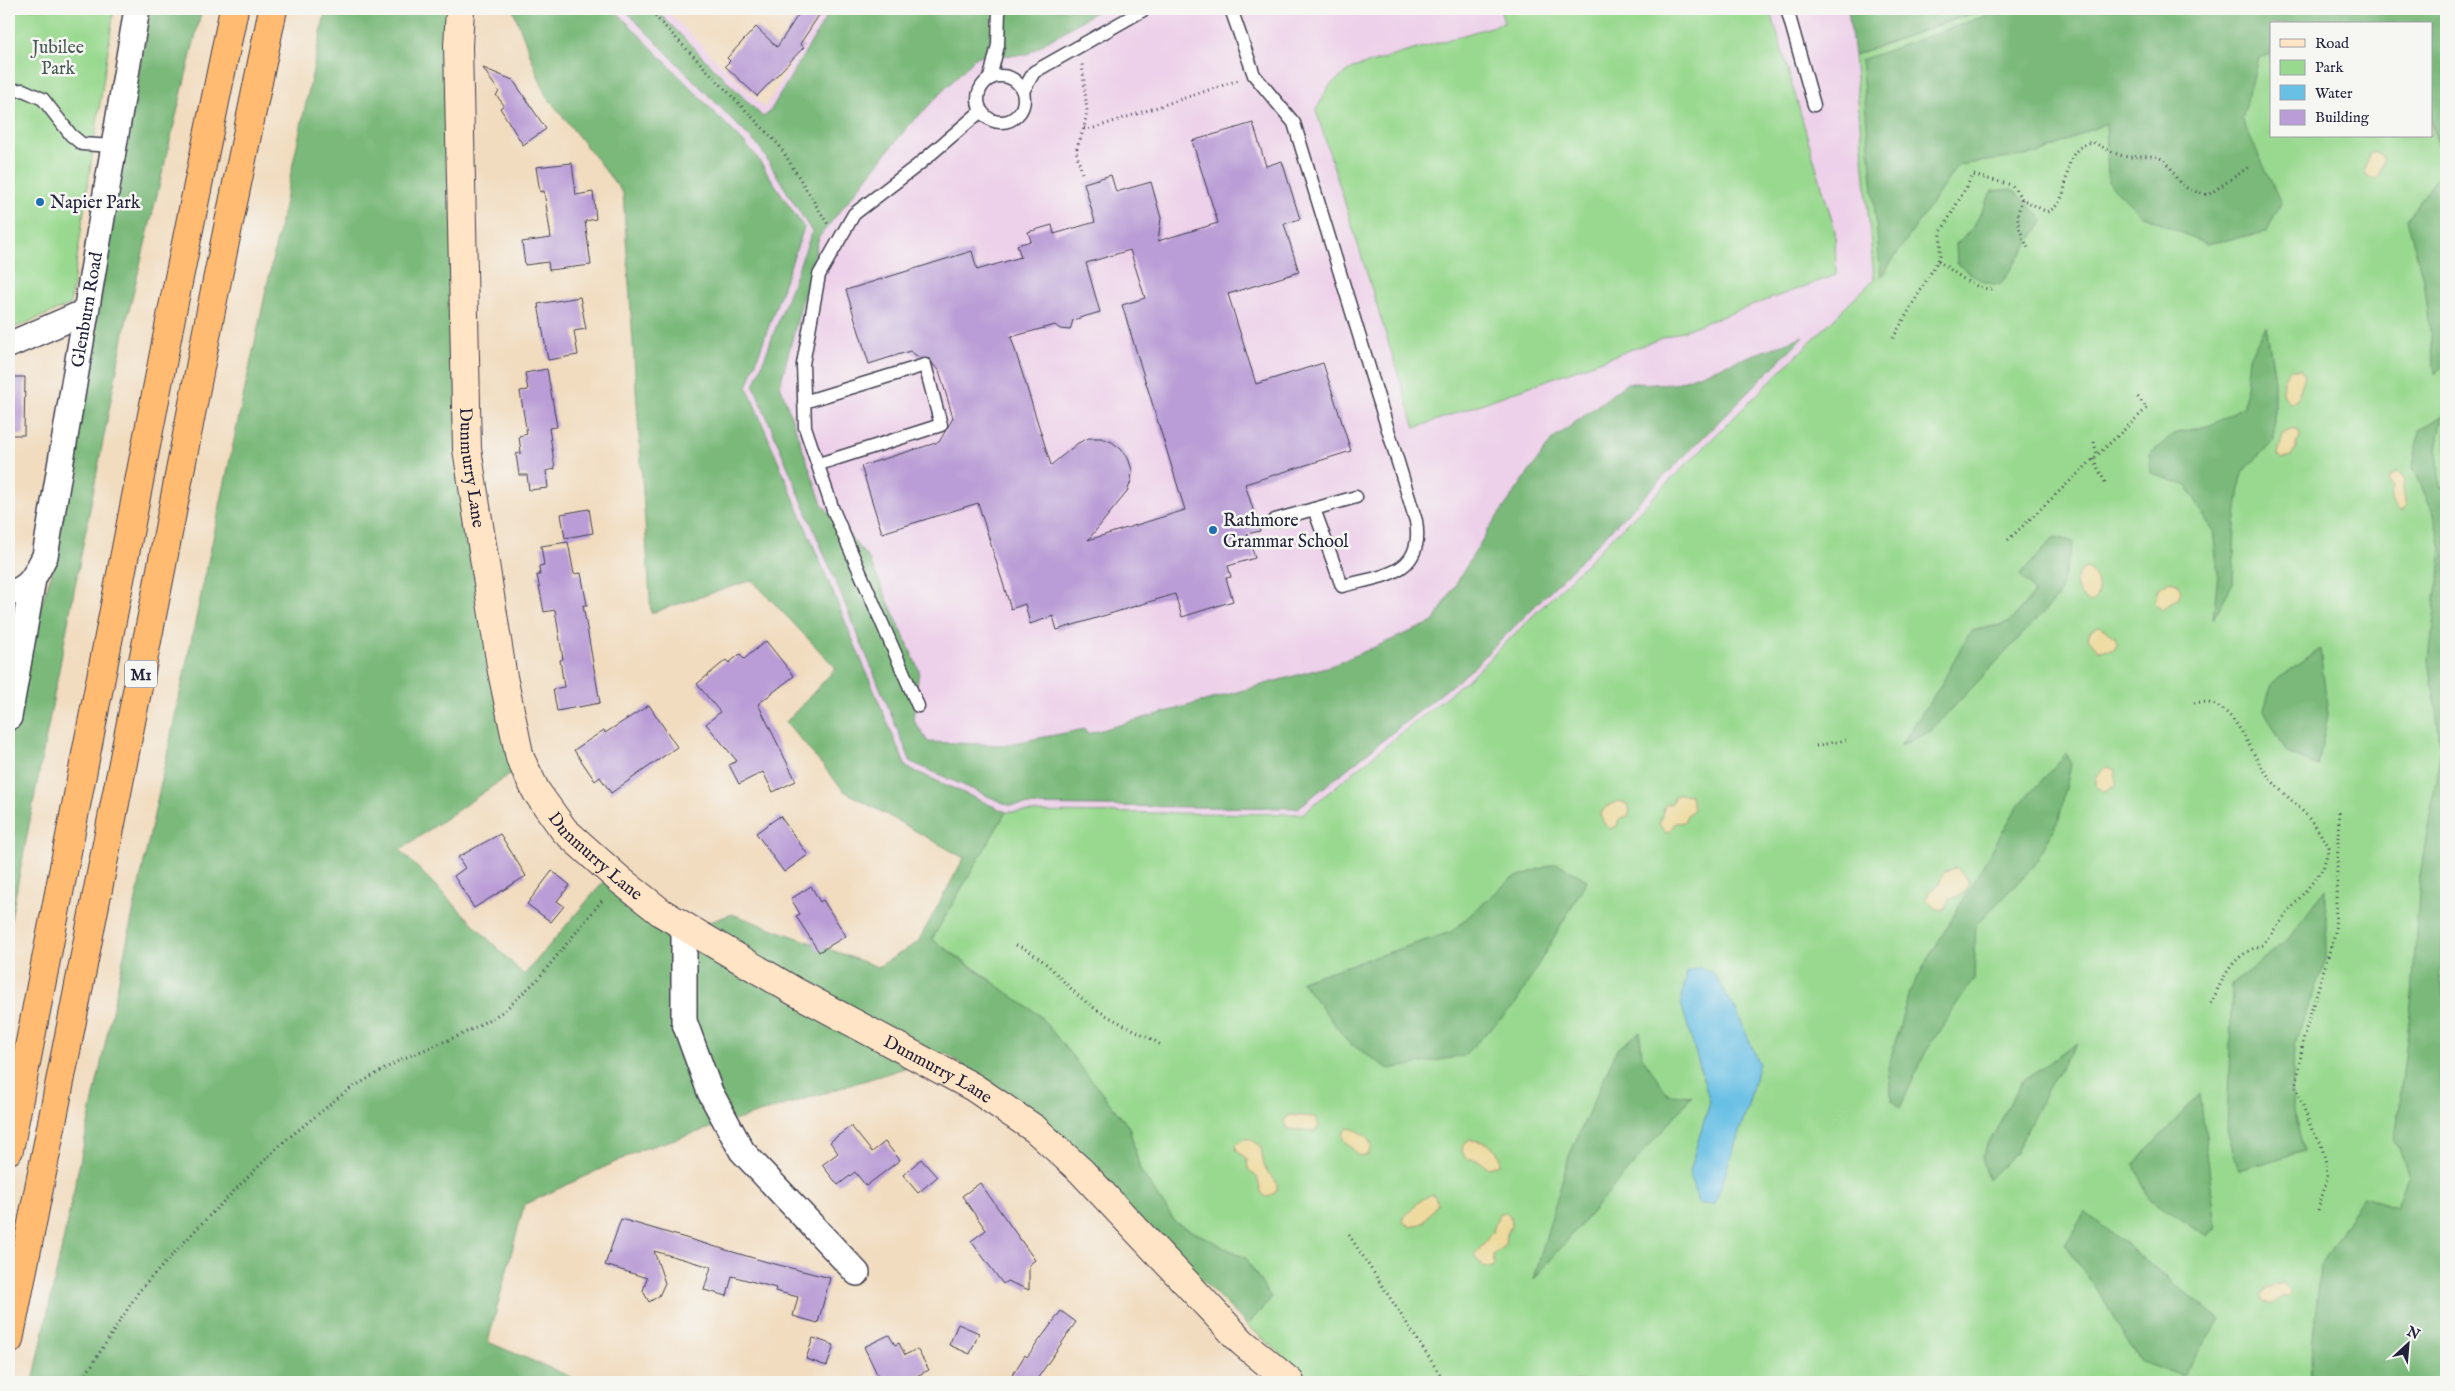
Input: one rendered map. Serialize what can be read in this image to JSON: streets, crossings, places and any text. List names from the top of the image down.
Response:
{
  "streets": {
    "highway": ["M1"],
    "street": ["Glenburn Road", "Dunmurry Lane"]
  },
  "parks": ["Jubilee Park"],
  "places": ["Napier Park", "Rathmore Grammar School"],
  "legend": [
    "Road",
    "Park",
    "Water",
    "Building"
  ],
  "north": "top right"
}
